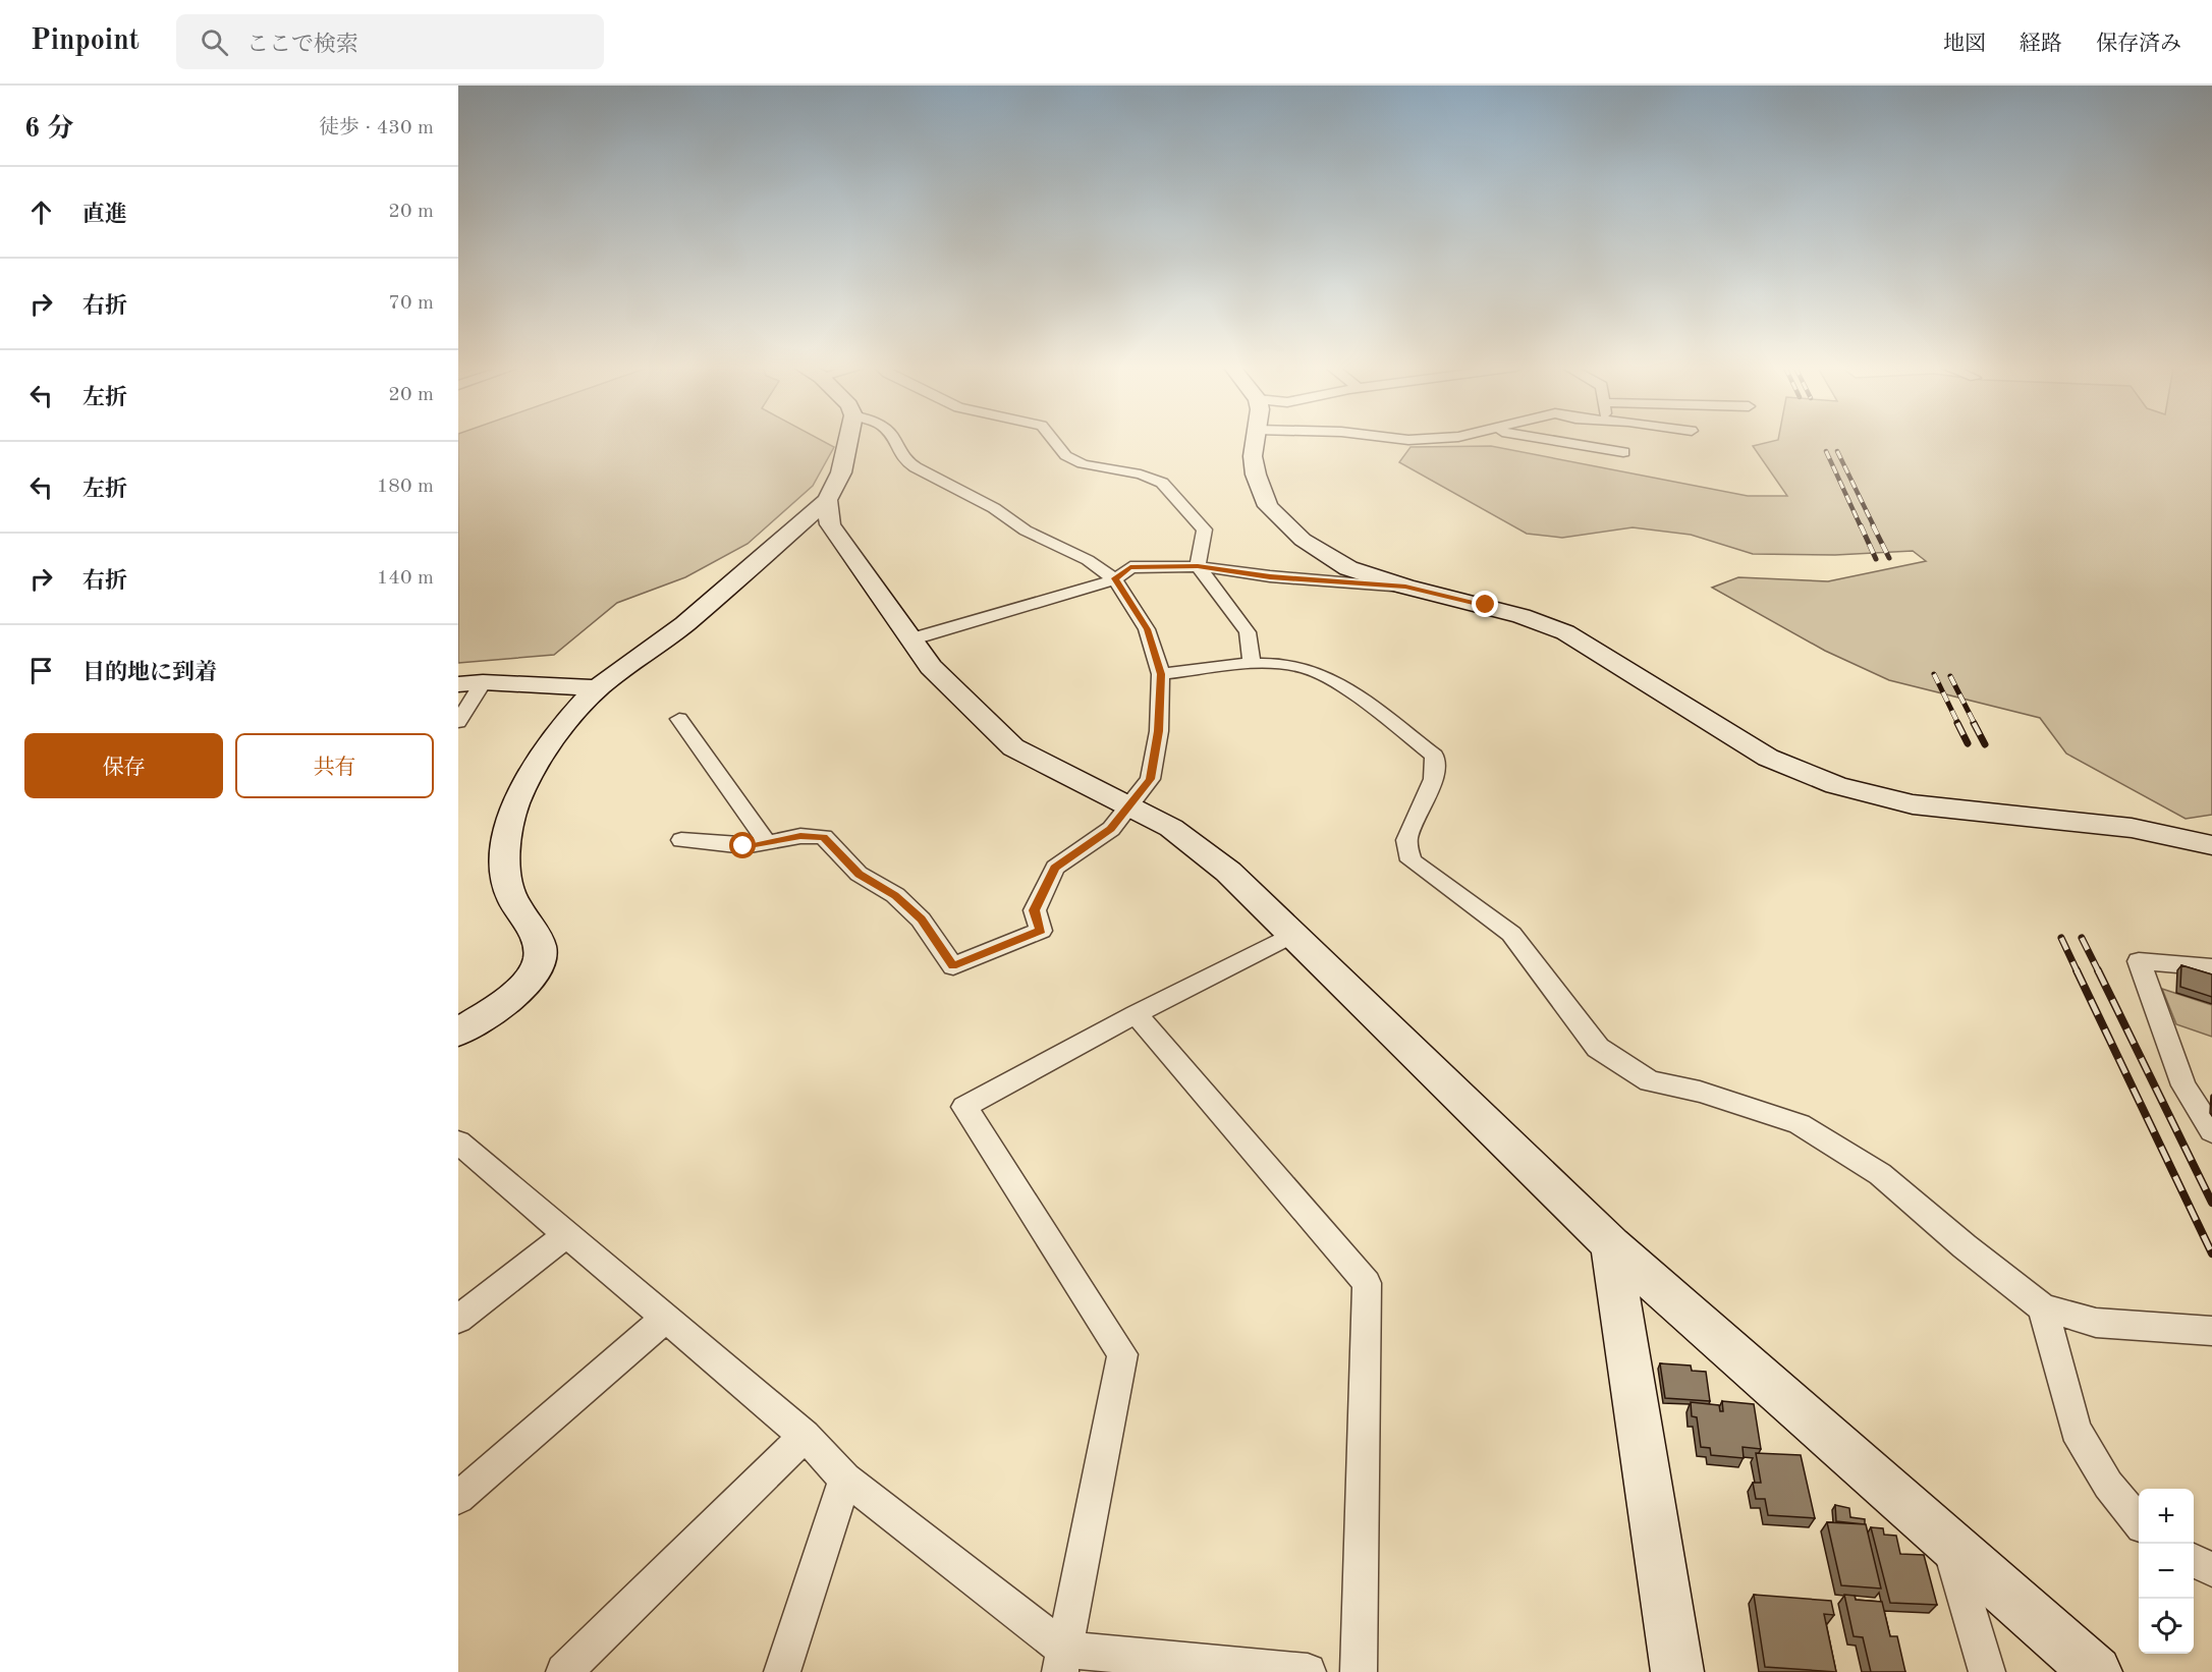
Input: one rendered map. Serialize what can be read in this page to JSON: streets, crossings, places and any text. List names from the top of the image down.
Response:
{
  "page": {
    "header": "Pinpoint",
    "search": "ここで検索",
    "nav": ["地図", "経路", "保存済み"],
    "heading": ["6 分", "徒歩 · 430 m"],
    "list": [
      ["直進", "20 m"],
      ["右折", "70 m"],
      ["左折", "20 m"],
      ["左折", "180 m"],
      ["右折", "140 m"],
      "目的地に到着"
    ],
    "buttons": ["保存", "共有"],
    "map_buttons": ["+", "−"]
  }
}
